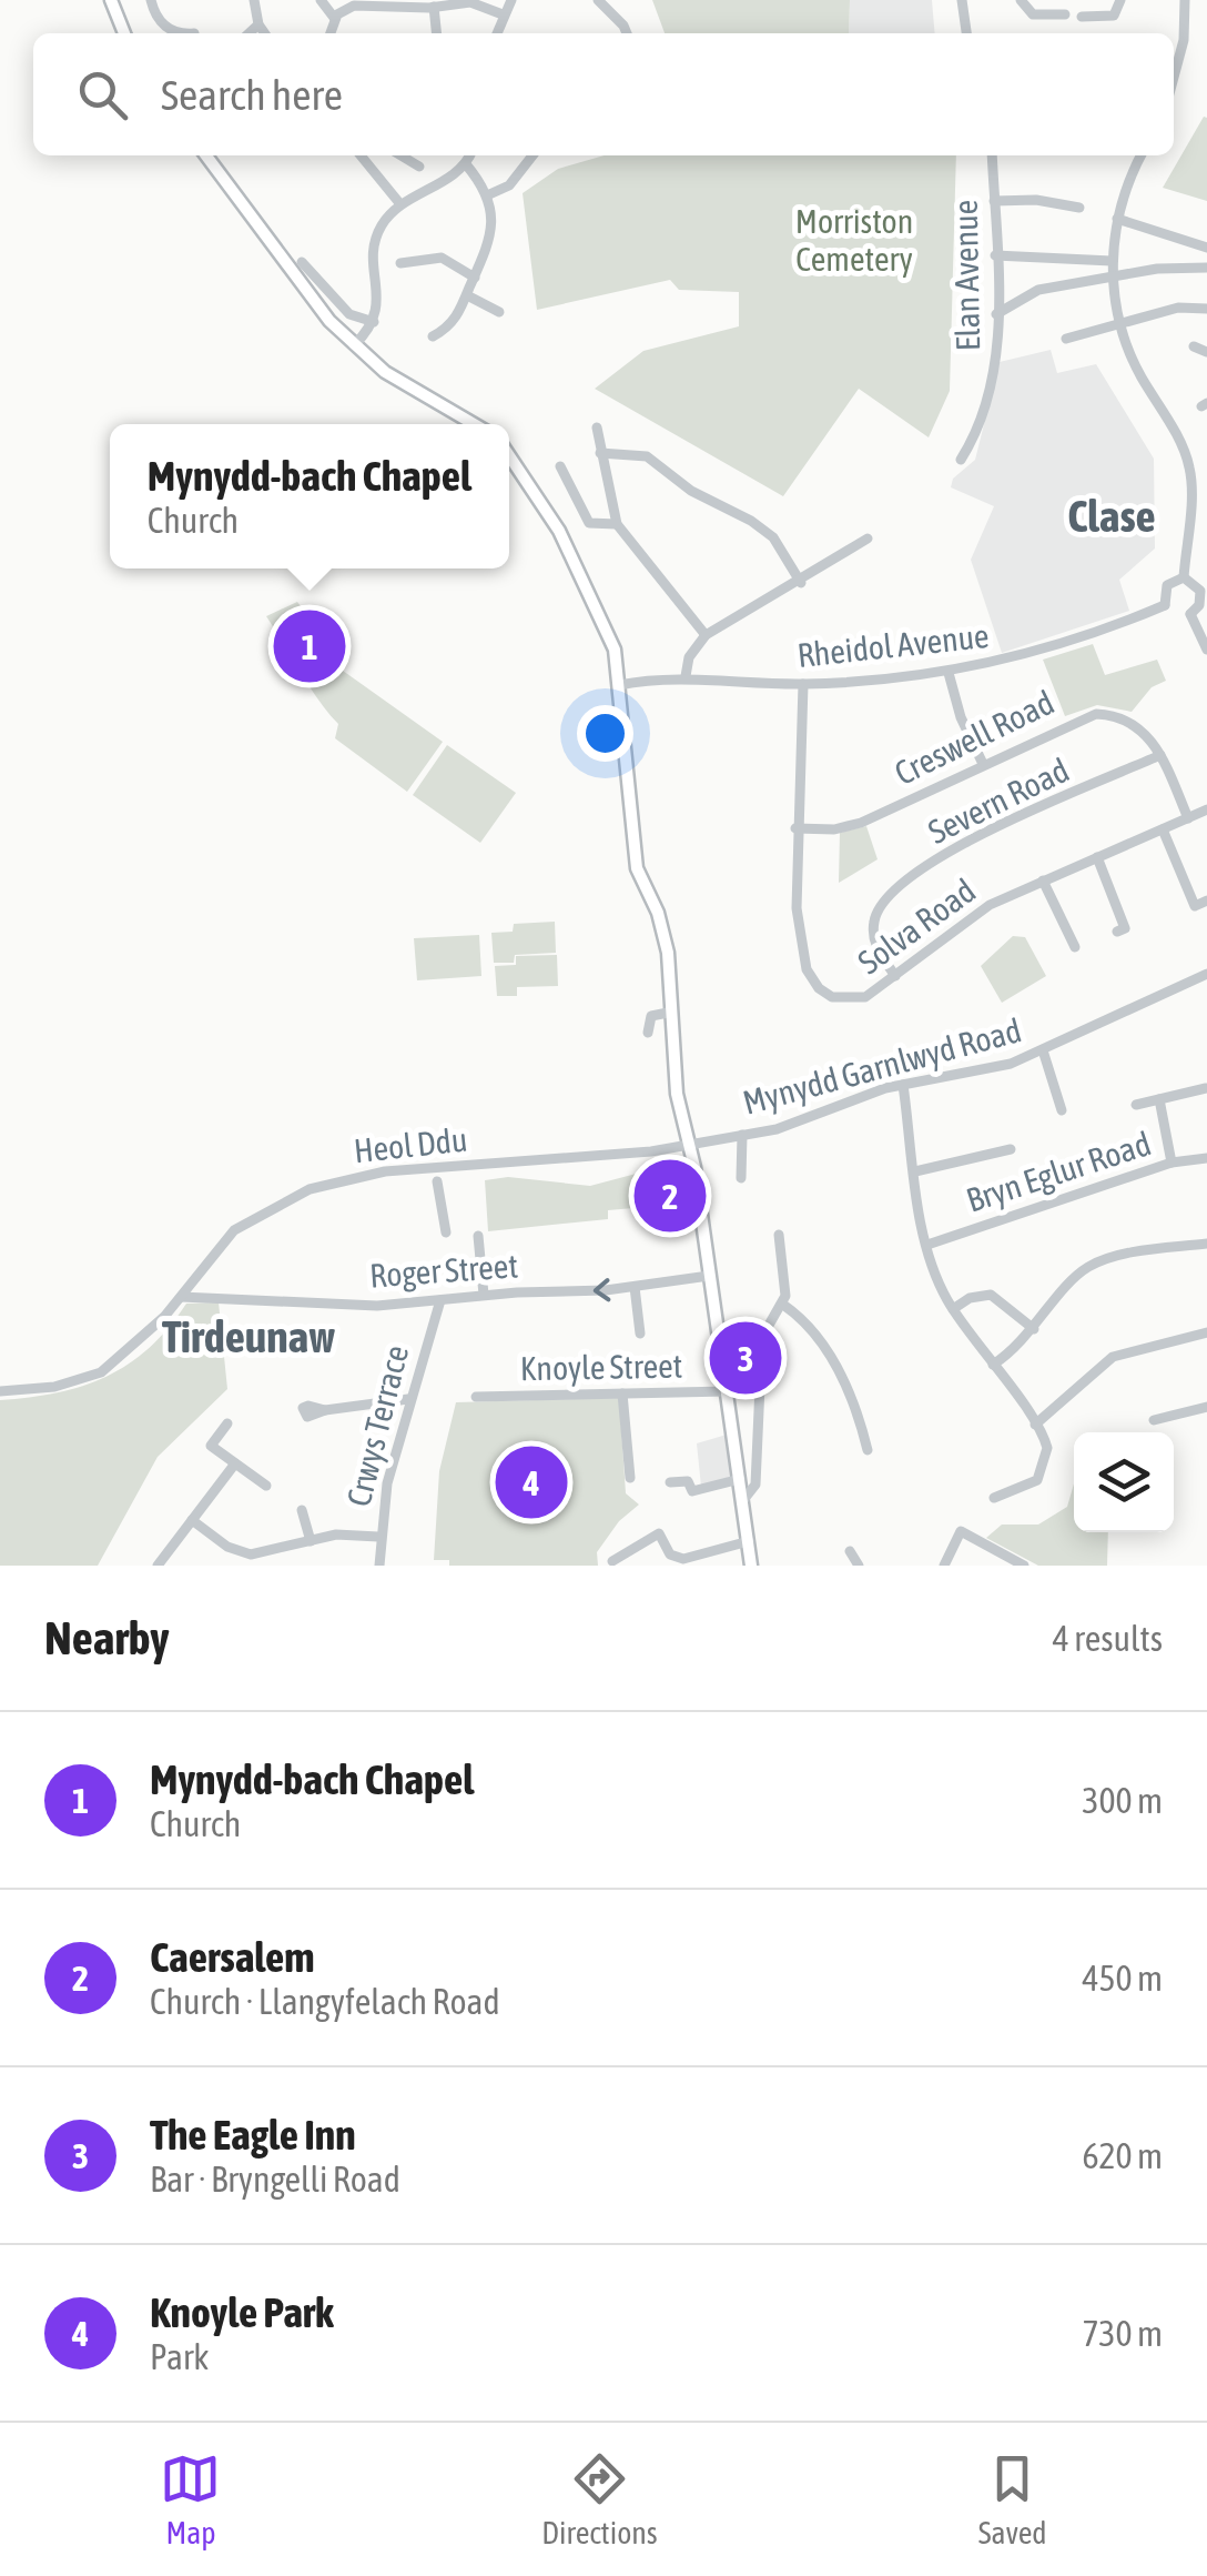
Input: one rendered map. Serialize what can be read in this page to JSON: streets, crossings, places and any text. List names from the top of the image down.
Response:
{
  "streets": {
    "street": [
      "Elan Avenue",
      "Rheidol Avenue",
      "Creswell Road",
      "Severn Road",
      "Solva Road",
      "Mynydd Garnlwyd Road",
      "Heol Ddu",
      "Bryn Eglur Road",
      "Roger Street",
      "Knoyle Street",
      "Crwys Terrace"
    ]
  },
  "crossings": [
    ["Rheidol Avenue", "Solva Road"],
    ["Creswell Road", "Severn Road"],
    ["Creswell Road", "Solva Road"],
    ["Severn Road", "Solva Road"],
    ["Mynydd Garnlwyd Road", "Heol Ddu"],
    ["Heol Ddu", "Roger Street"],
    ["Roger Street", "Crwys Terrace"]
  ],
  "districts": ["Clase", "Tirdeunaw"],
  "parks": ["Morriston Cemetery"],
  "page": {
    "search": "Search here",
    "popup": ["Mynydd-bach Chapel", "Church"],
    "pins": [
      "1",
      "2",
      "3",
      "4"
    ],
    "heading": ["Nearby", "4 results"],
    "list": [
      {
        "mark": "1",
        "name": "Mynydd-bach Chapel",
        "note": "Church",
        "value": "300 m"
      },
      {
        "mark": "2",
        "name": "Caersalem",
        "note": "Church · Llangyfelach Road",
        "value": "450 m"
      },
      {
        "mark": "3",
        "name": "The Eagle Inn",
        "note": "Bar · Bryngelli Road",
        "value": "620 m"
      },
      {
        "mark": "4",
        "name": "Knoyle Park",
        "note": "Park",
        "value": "730 m"
      }
    ],
    "nav": ["Map", "Directions", "Saved"]
  }
}
